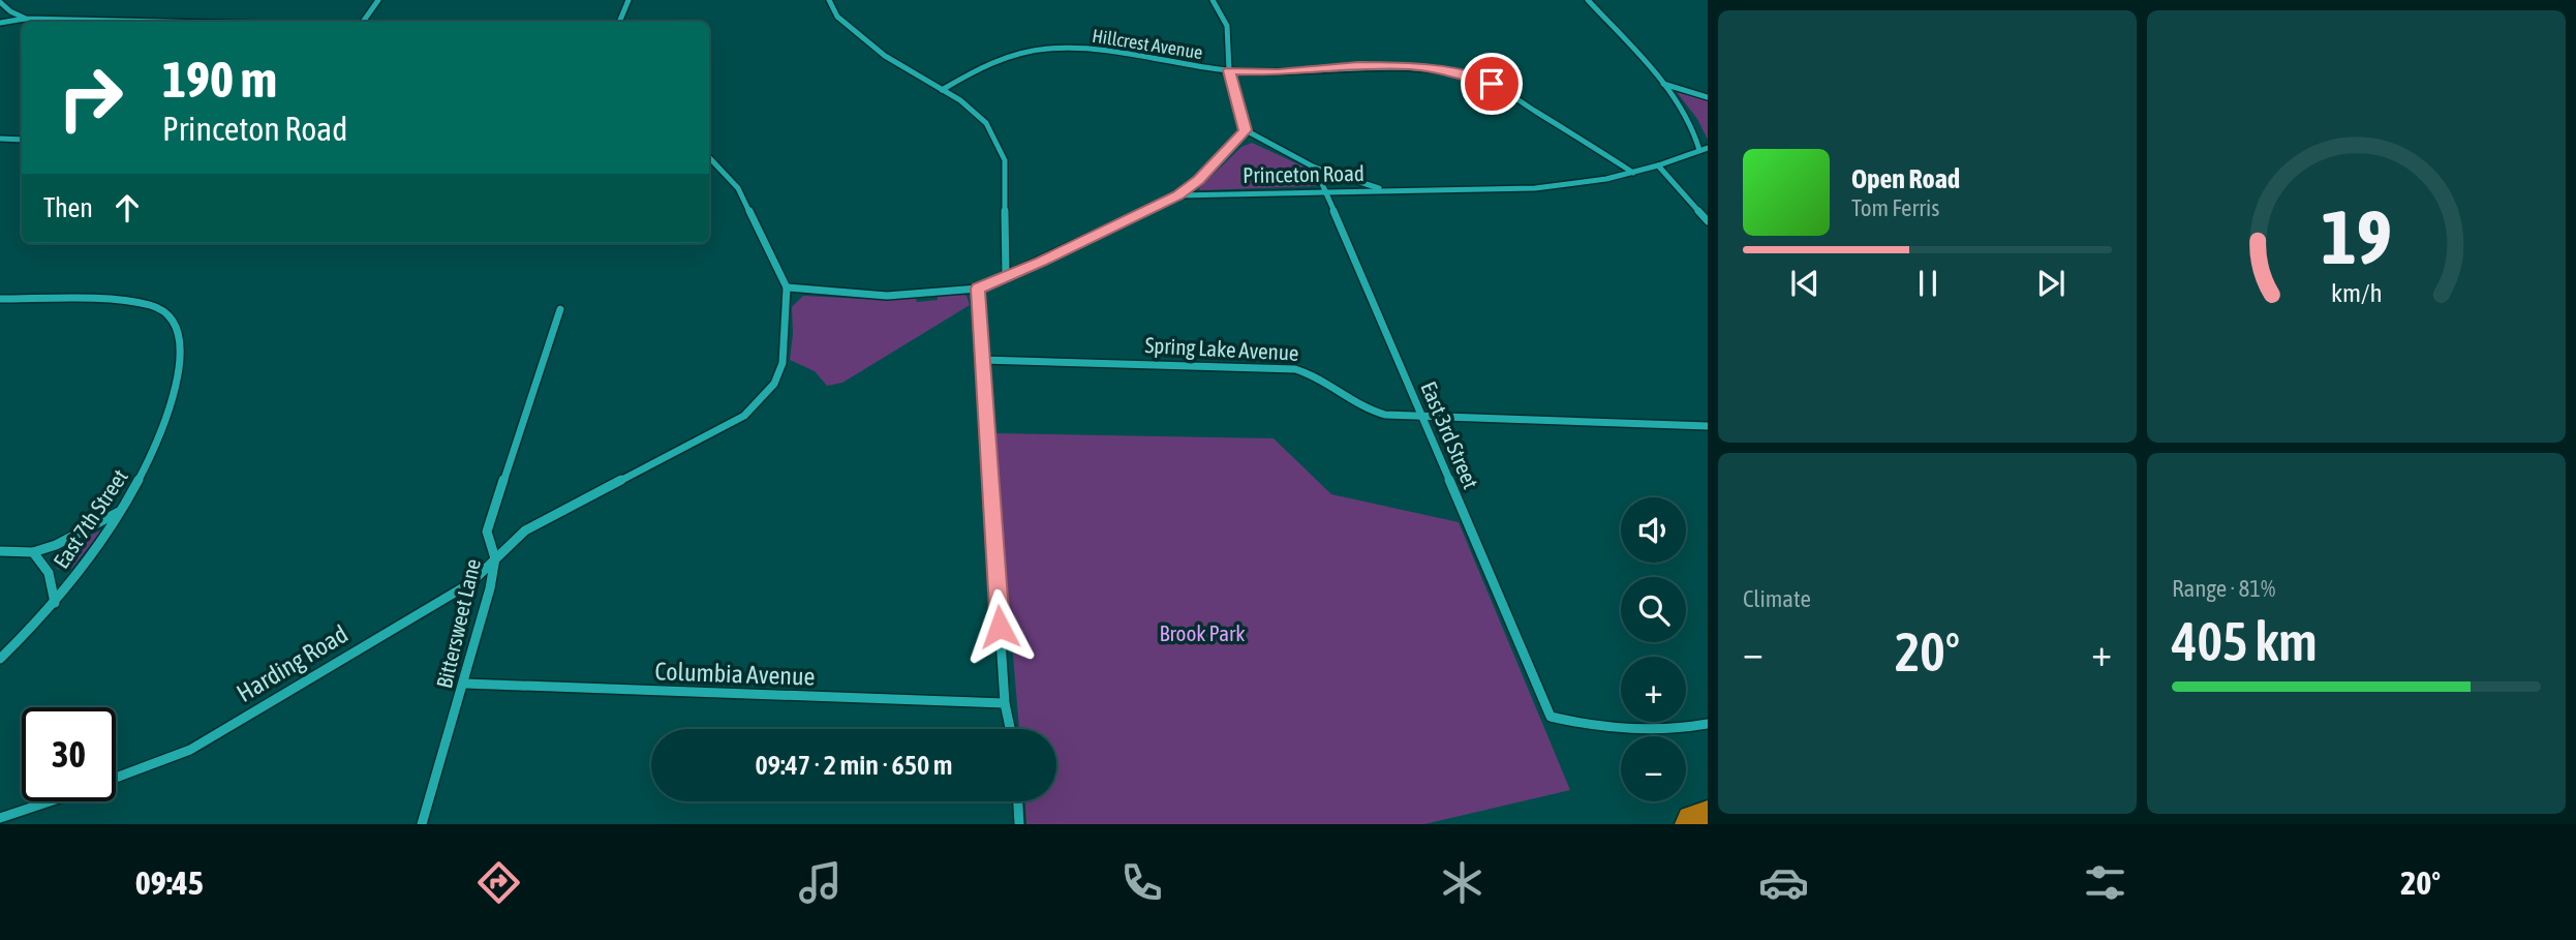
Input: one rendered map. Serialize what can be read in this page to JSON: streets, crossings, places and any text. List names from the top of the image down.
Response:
{
  "streets": {
    "street": [
      "Hillcrest Avenue",
      "Princeton Road",
      "Spring Lake Avenue",
      "East 3rd Street",
      "East 7th Street",
      "Bittersweet Lane",
      "Harding Road",
      "Columbia Avenue"
    ]
  },
  "crossings": [
    ["Hillcrest Avenue", "Princeton Road"],
    ["Princeton Road", "East 3rd Street"],
    ["Spring Lake Avenue", "East 3rd Street"],
    ["Bittersweet Lane", "Harding Road"],
    ["Bittersweet Lane", "Columbia Avenue"]
  ],
  "parks": ["Brook Park"],
  "page": {
    "turn": ["190 m", "Princeton Road"],
    "song": ["Open Road", "Tom Ferris"],
    "then": "Then",
    "tile": [
      "Climate",
      ["Range · 81%", "405 km"]
    ],
    "map_buttons": ["+", "−"],
    "heat": ["−", "20°", "+"],
    "limit": "30",
    "trip": "09:47 · 2 min · 650 m",
    "tabs": ["09:45", "20°"],
    "gauge": ["19", "km/h"]
  }
}
